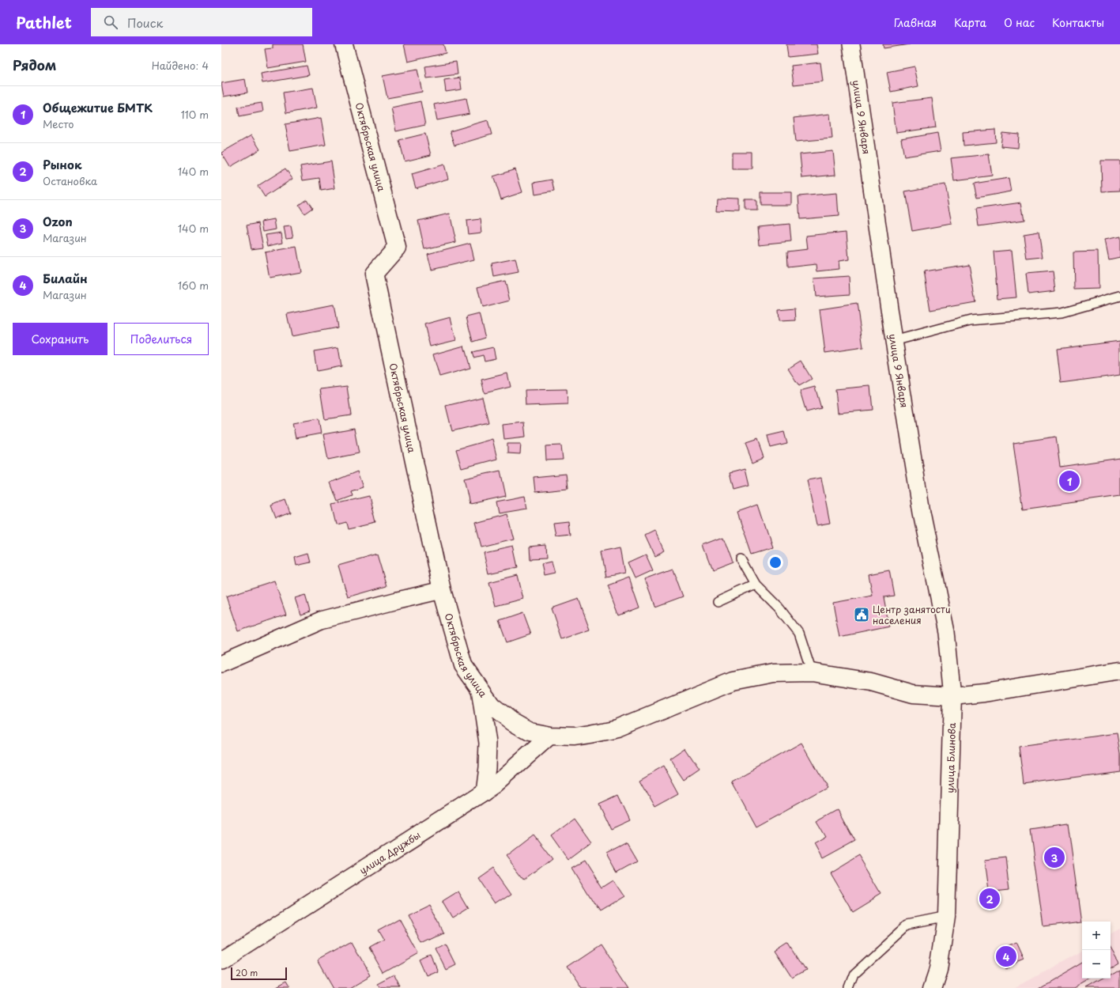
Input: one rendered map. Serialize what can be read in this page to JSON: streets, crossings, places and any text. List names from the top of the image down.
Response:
{
  "streets": {
    "main road": ["Октябрьская улица", "улица Блинова"],
    "street": ["улица 9 Января", "улица Дружбы"]
  },
  "crossings": [
    ["улица 9 Января", "Октябрьская улица"],
    ["улица 9 Января", "улица Блинова"],
    ["Октябрьская улица", "улица Блинова"],
    ["Октябрьская улица", "улица Дружбы"]
  ],
  "places": {
    "public building": ["Центр занятости населения"]
  },
  "scale_bar": "20 m",
  "page": {
    "header": "Pathlet",
    "search": "Поиск",
    "nav": [
      "Главная",
      "Карта",
      "О нас",
      "Контакты"
    ],
    "heading": ["Рядом", "Найдено: 4"],
    "list": [
      {
        "mark": "1",
        "name": "Общежитие БМТК",
        "note": "Место",
        "value": "110 m"
      },
      {
        "mark": "2",
        "name": "Рынок",
        "note": "Остановка",
        "value": "140 m"
      },
      {
        "mark": "3",
        "name": "Ozon",
        "note": "Магазин",
        "value": "140 m"
      },
      {
        "mark": "4",
        "name": "Билайн",
        "note": "Магазин",
        "value": "160 m"
      }
    ],
    "buttons": ["Сохранить", "Поделиться"],
    "pins": [
      "1",
      "3",
      "2",
      "4"
    ],
    "map_buttons": ["+", "−"],
    "scale": "20 m"
  }
}
